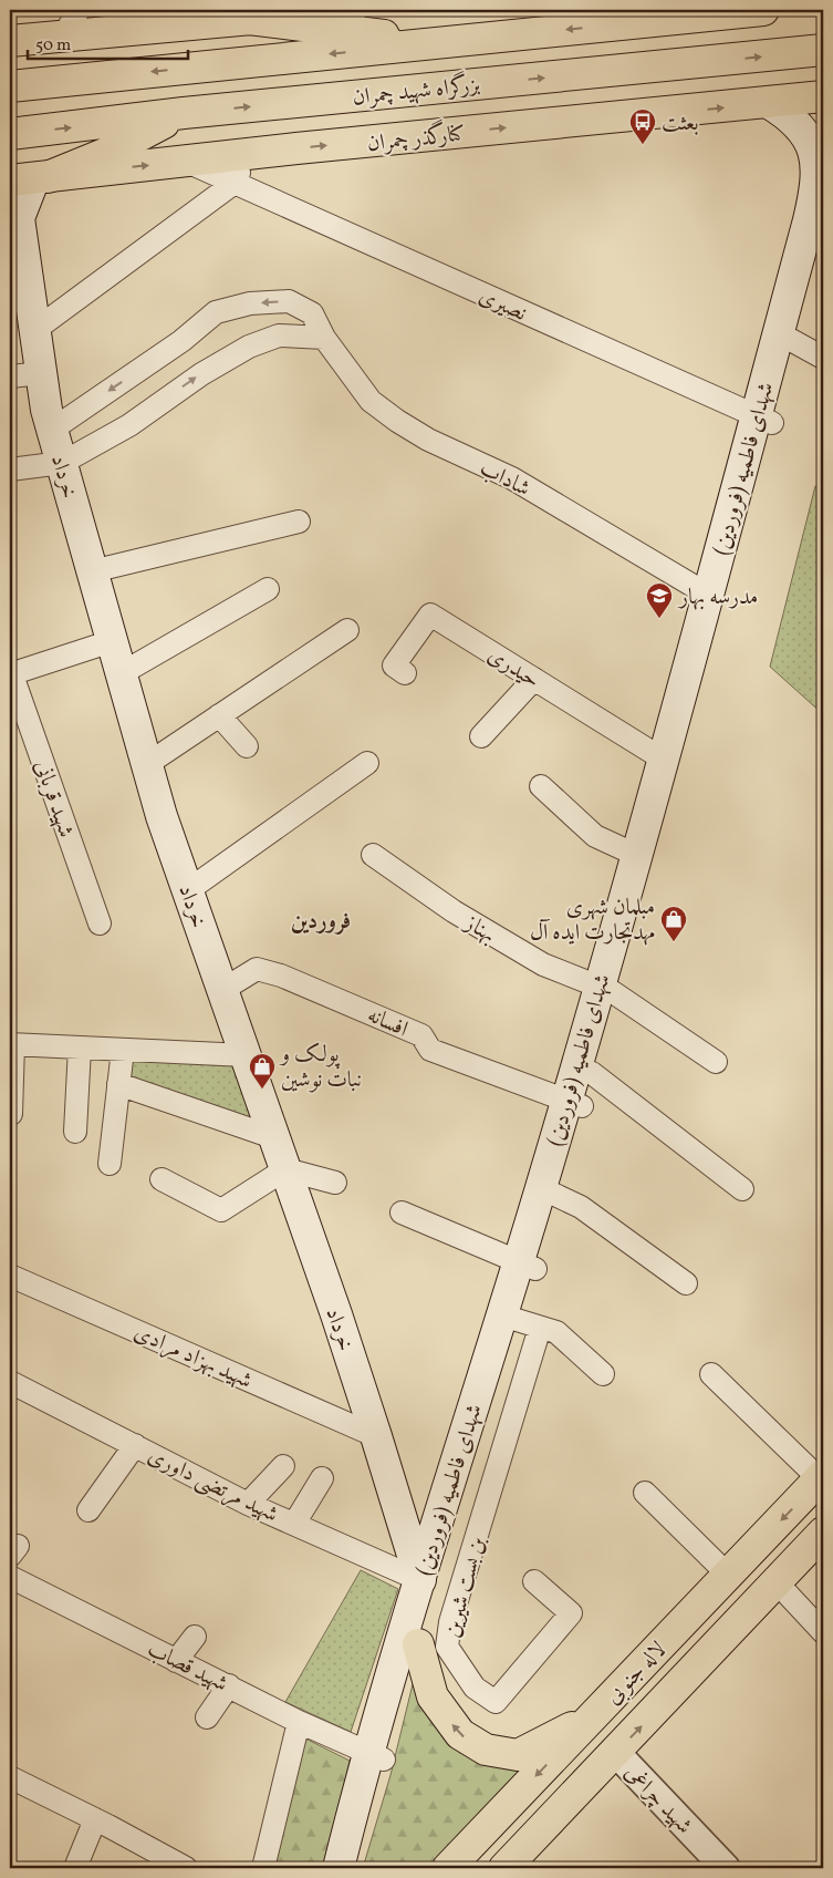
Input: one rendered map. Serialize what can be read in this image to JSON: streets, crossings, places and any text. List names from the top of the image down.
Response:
{
  "streets": {
    "main road": [
      "بزرگراه شهید چمران",
      "کنارگذر چمران",
      "شهدای فاطمیه (فروردین)",
      "خرداد",
      "لاله جنوبی"
    ],
    "street": [
      "نصیری",
      "شاداب",
      "حیدری",
      "شهید قربانی",
      "بهناز",
      "افسانه",
      "شهید بهزاد مرادی",
      "شهید مرتضی داوری",
      "بن بست شیرین",
      "شهید قصاب",
      "شهید چراغی"
    ]
  },
  "crossings": [
    ["کنارگذر چمران", "نصیری"],
    ["کنارگذر چمران", "شهدای فاطمیه (فروردین)"],
    ["نصیری", "شهدای فاطمیه (فروردین)"],
    ["شهدای فاطمیه (فروردین)", "خرداد"],
    ["شهدای فاطمیه (فروردین)", "شاداب"],
    ["شهدای فاطمیه (فروردین)", "حیدری"],
    ["شهدای فاطمیه (فروردین)", "بهناز"],
    ["شهدای فاطمیه (فروردین)", "افسانه"],
    ["شهدای فاطمیه (فروردین)", "شهید مرتضی داوری"],
    ["شهدای فاطمیه (فروردین)", "بن بست شیرین"],
    ["شهدای فاطمیه (فروردین)", "شهید قصاب"],
    ["خرداد", "شاداب"],
    ["خرداد", "افسانه"],
    ["خرداد", "شهید بهزاد مرادی"],
    ["خرداد", "شهید مرتضی داوری"],
    ["لاله جنوبی", "شهید چراغی"]
  ],
  "districts": ["فروردین"],
  "places": {
    "bus stop": ["بعثت"],
    "school or university": ["مدرسه بهار"],
    "shop": ["مبلمان شهری مهدتجارت ایده آل", "پولک و نبات نوشین"]
  },
  "scale_bar": "50 m"
}
